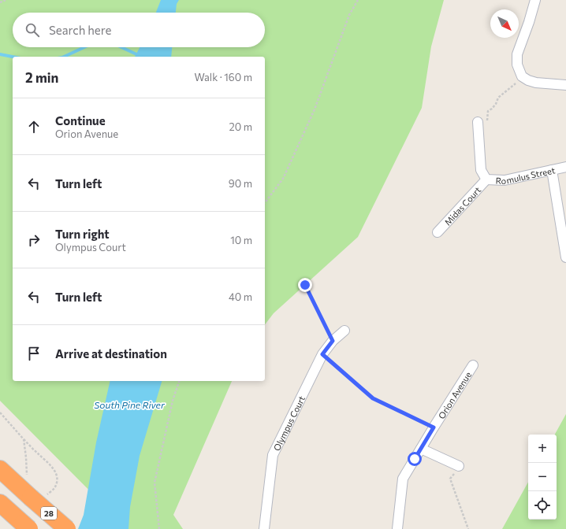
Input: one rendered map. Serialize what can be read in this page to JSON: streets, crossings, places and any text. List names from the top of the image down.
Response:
{
  "streets": {
    "highway": ["28"],
    "street": [
      "Romulus Street",
      "Midas Court",
      "Orion Avenue",
      "Olympus Court"
    ]
  },
  "crossings": [
    ["Romulus Street", "Midas Court"]
  ],
  "water": ["South Pine River"],
  "north": "bottom right",
  "page": {
    "search": "Search here",
    "heading": ["2 min", "Walk · 160 m"],
    "list": [
      ["Continue", "Orion Avenue", "20 m"],
      ["Turn left", "90 m"],
      ["Turn right", "Olympus Court", "10 m"],
      ["Turn left", "40 m"],
      "Arrive at destination"
    ],
    "map_buttons": ["+", "−"]
  }
}
